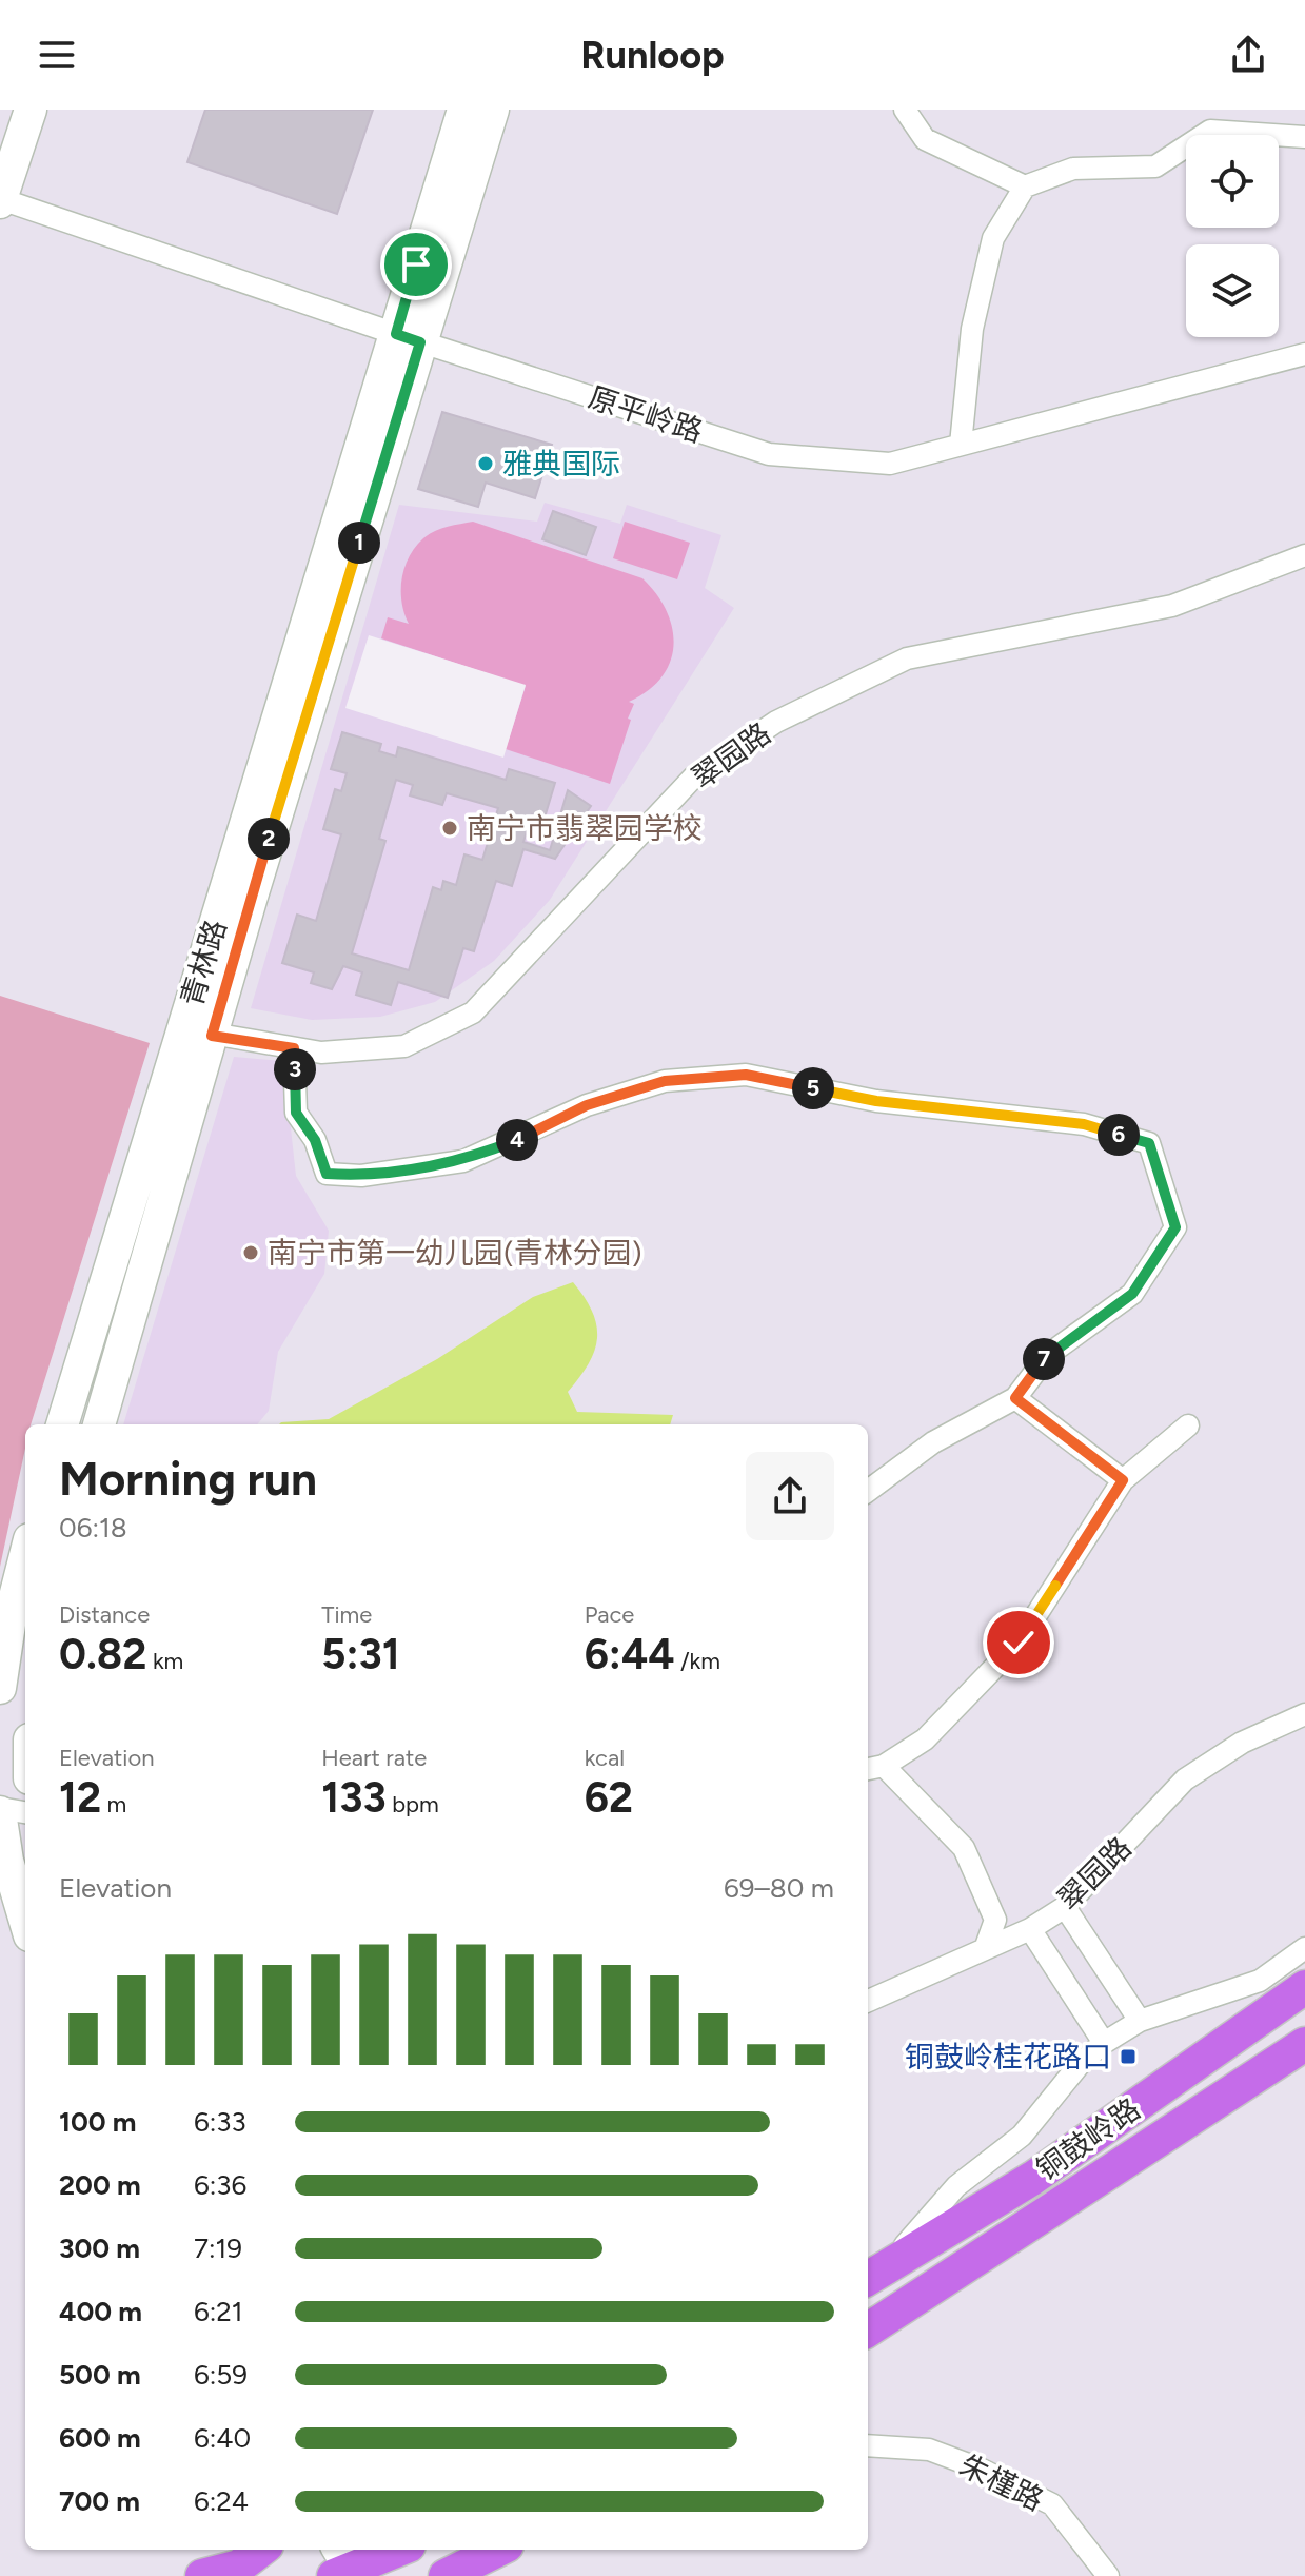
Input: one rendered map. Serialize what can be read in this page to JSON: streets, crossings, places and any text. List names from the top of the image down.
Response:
{
  "streets": {
    "main road": ["青林路", "铜鼓岭路"],
    "street": ["原平岭路", "翠园路", "朱槿路"]
  },
  "crossings": [
    ["原平岭路", "青林路"],
    ["翠园路", "青林路"]
  ],
  "places": {
    "other": ["雅典国际", "南宁市翡翠园学校", "南宁市第一幼儿园(青林分园)"],
    "transit": ["铜鼓岭桂花路口"]
  },
  "page": {
    "header": "Runloop",
    "pins": [
      "1",
      "2",
      "3",
      "5",
      "6",
      "4",
      "7"
    ],
    "heading": ["Morning run", "06:18"],
    "stats": [
      ["Distance", "0.82 km"],
      ["Time", "5:31"],
      ["Pace", "6:44 /km"],
      ["Elevation", "12 m"],
      ["Heart rate", "133 bpm"],
      ["kcal", "62"]
    ],
    "chart": ["Elevation", "69–80 m"],
    "list": [
      {
        "name": "100 m",
        "note": "6:33"
      },
      {
        "name": "200 m",
        "note": "6:36"
      },
      {
        "name": "300 m",
        "note": "7:19"
      },
      {
        "name": "400 m",
        "note": "6:21"
      },
      {
        "name": "500 m",
        "note": "6:59"
      },
      {
        "name": "600 m",
        "note": "6:40"
      },
      {
        "name": "700 m",
        "note": "6:24"
      }
    ]
  }
}
